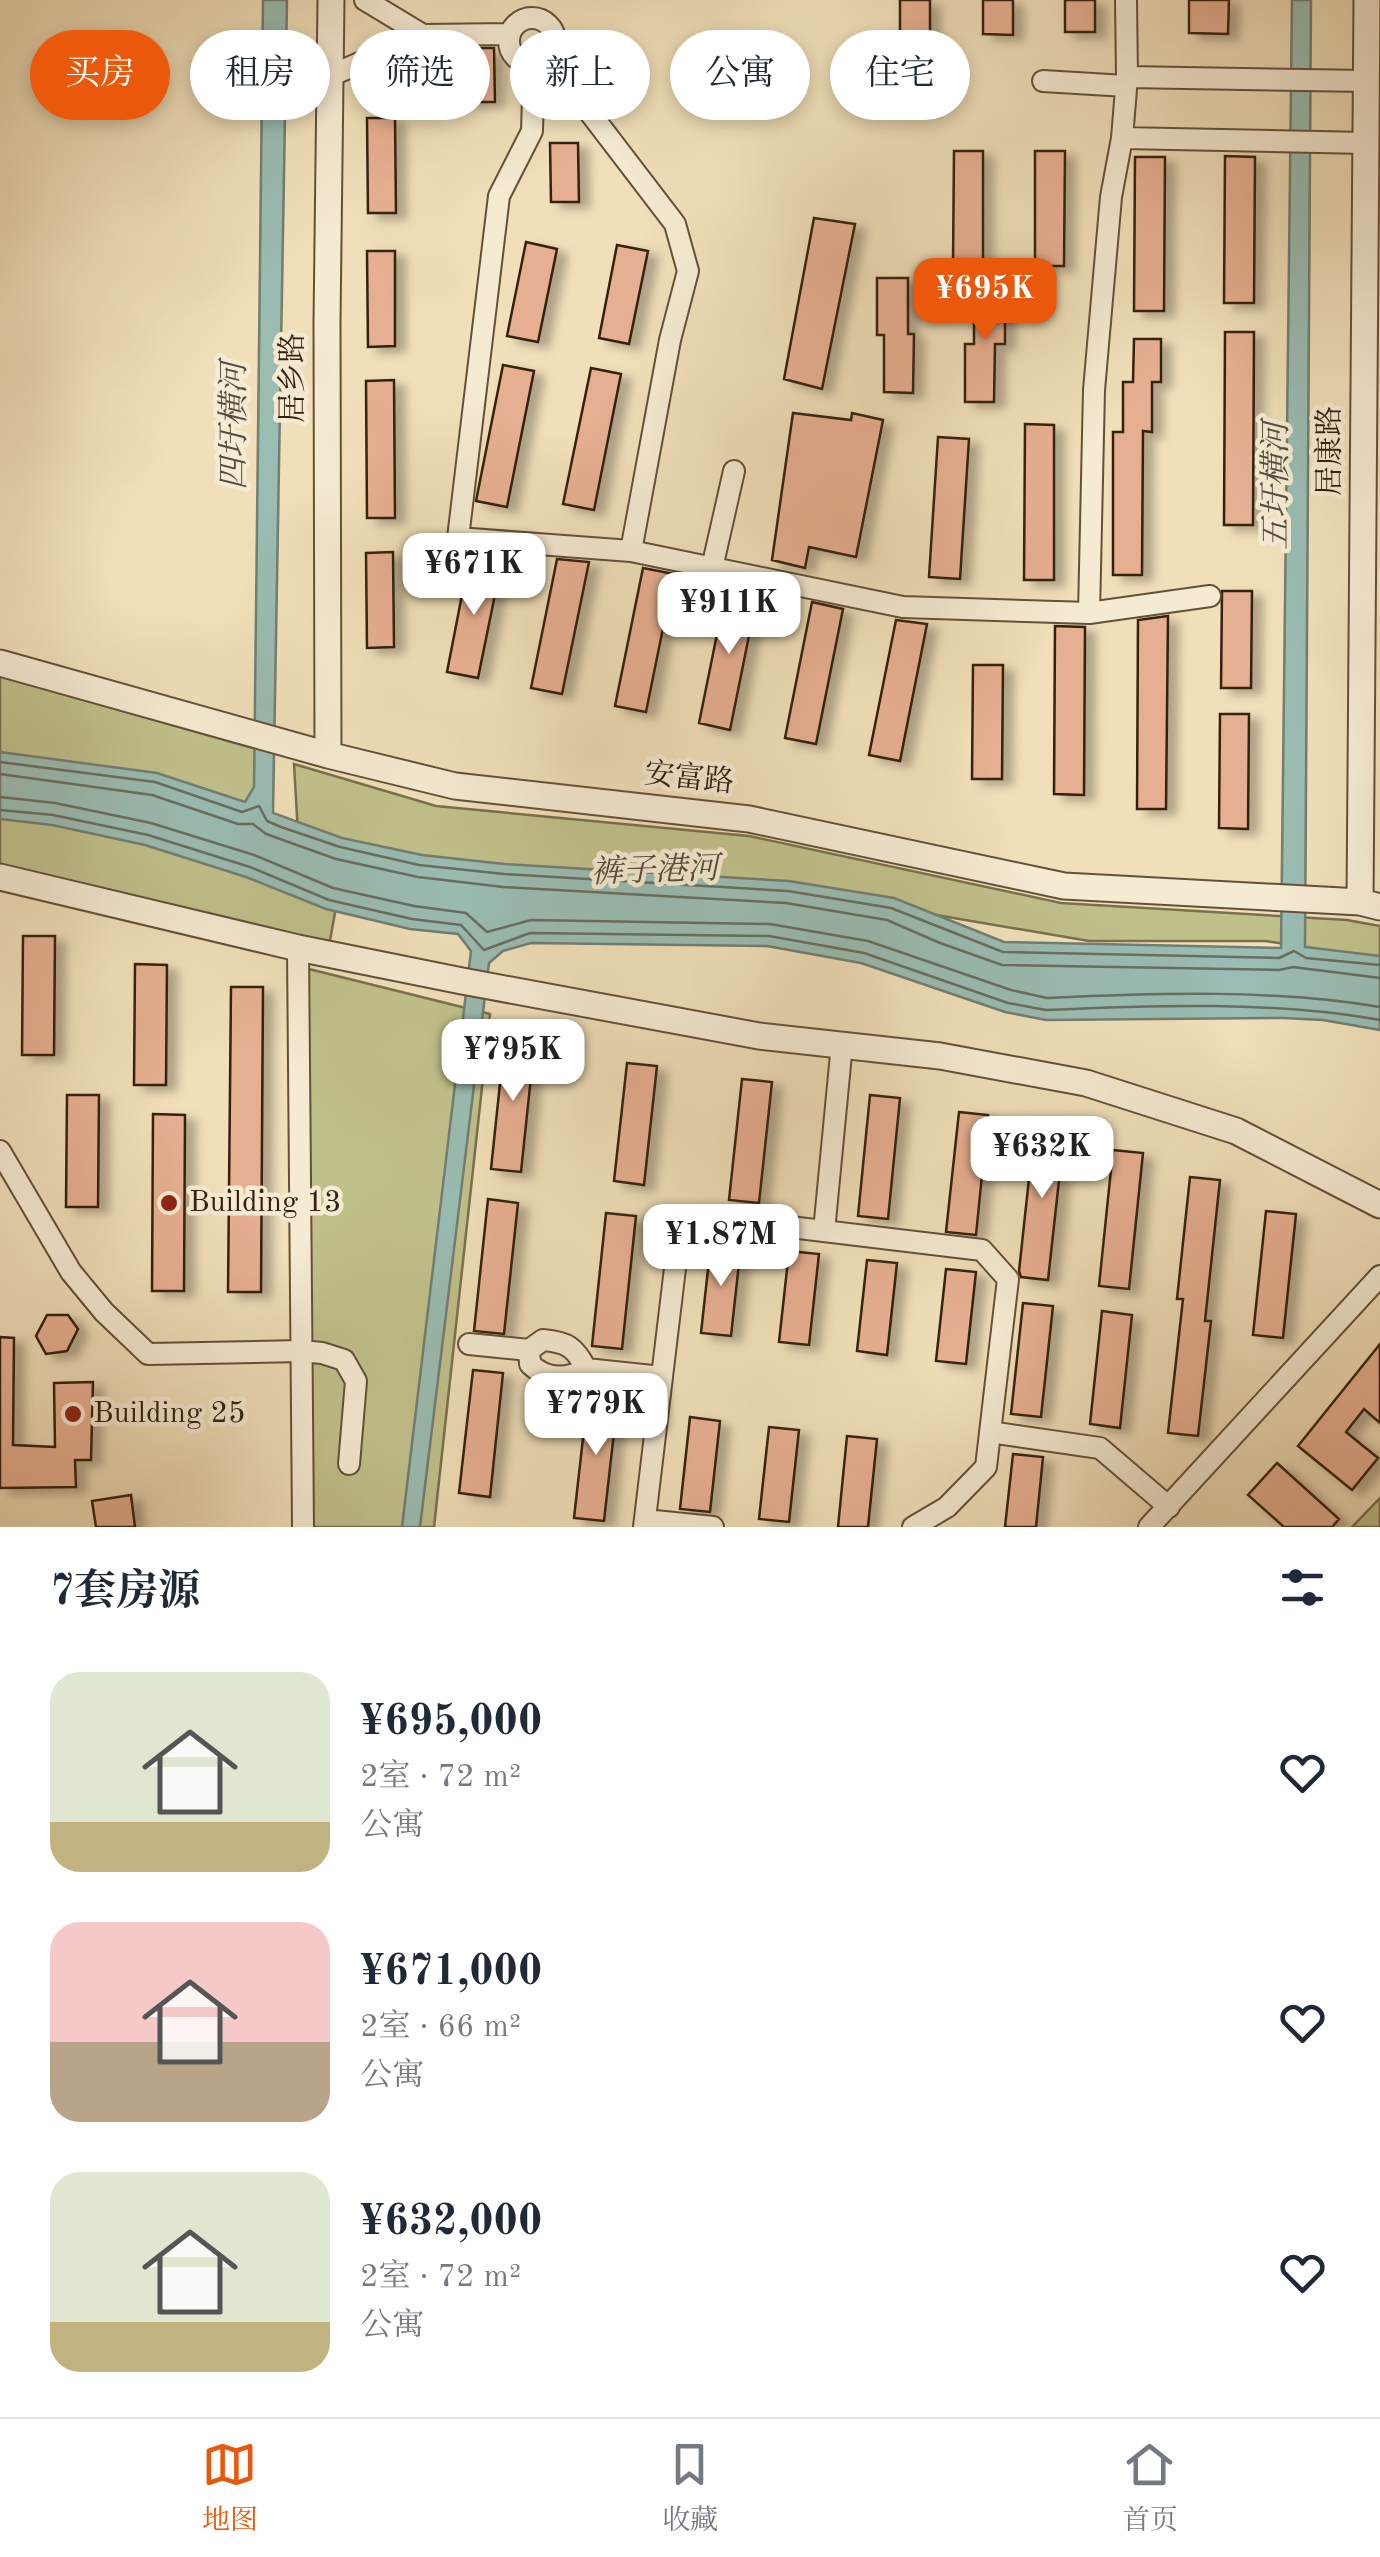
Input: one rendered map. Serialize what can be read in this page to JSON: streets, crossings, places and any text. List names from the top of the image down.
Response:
{
  "streets": {
    "street": ["居乡路", "居康路", "安富路"]
  },
  "crossings": [
    ["居乡路", "安富路"],
    ["居康路", "安富路"]
  ],
  "water": ["四圩横河", "五圩横河", "裤子港河"],
  "places": ["Building 13", "Building 25"],
  "page": {
    "chip": [
      "买房",
      "租房",
      "筛选",
      "新上",
      "公寓",
      "住宅"
    ],
    "price": [
      "¥695K",
      "¥671K",
      "¥911K",
      "¥795K",
      "¥632K",
      "¥1.87M",
      "¥779K"
    ],
    "heading": "7套房源",
    "list": [
      {
        "name": "¥695,000",
        "note": "2室 · 72 m² · 公寓"
      },
      {
        "name": "¥671,000",
        "note": "2室 · 66 m² · 公寓"
      },
      {
        "name": "¥632,000",
        "note": "2室 · 72 m² · 公寓"
      }
    ],
    "tabs": ["地图", "收藏", "首页"]
  }
}
